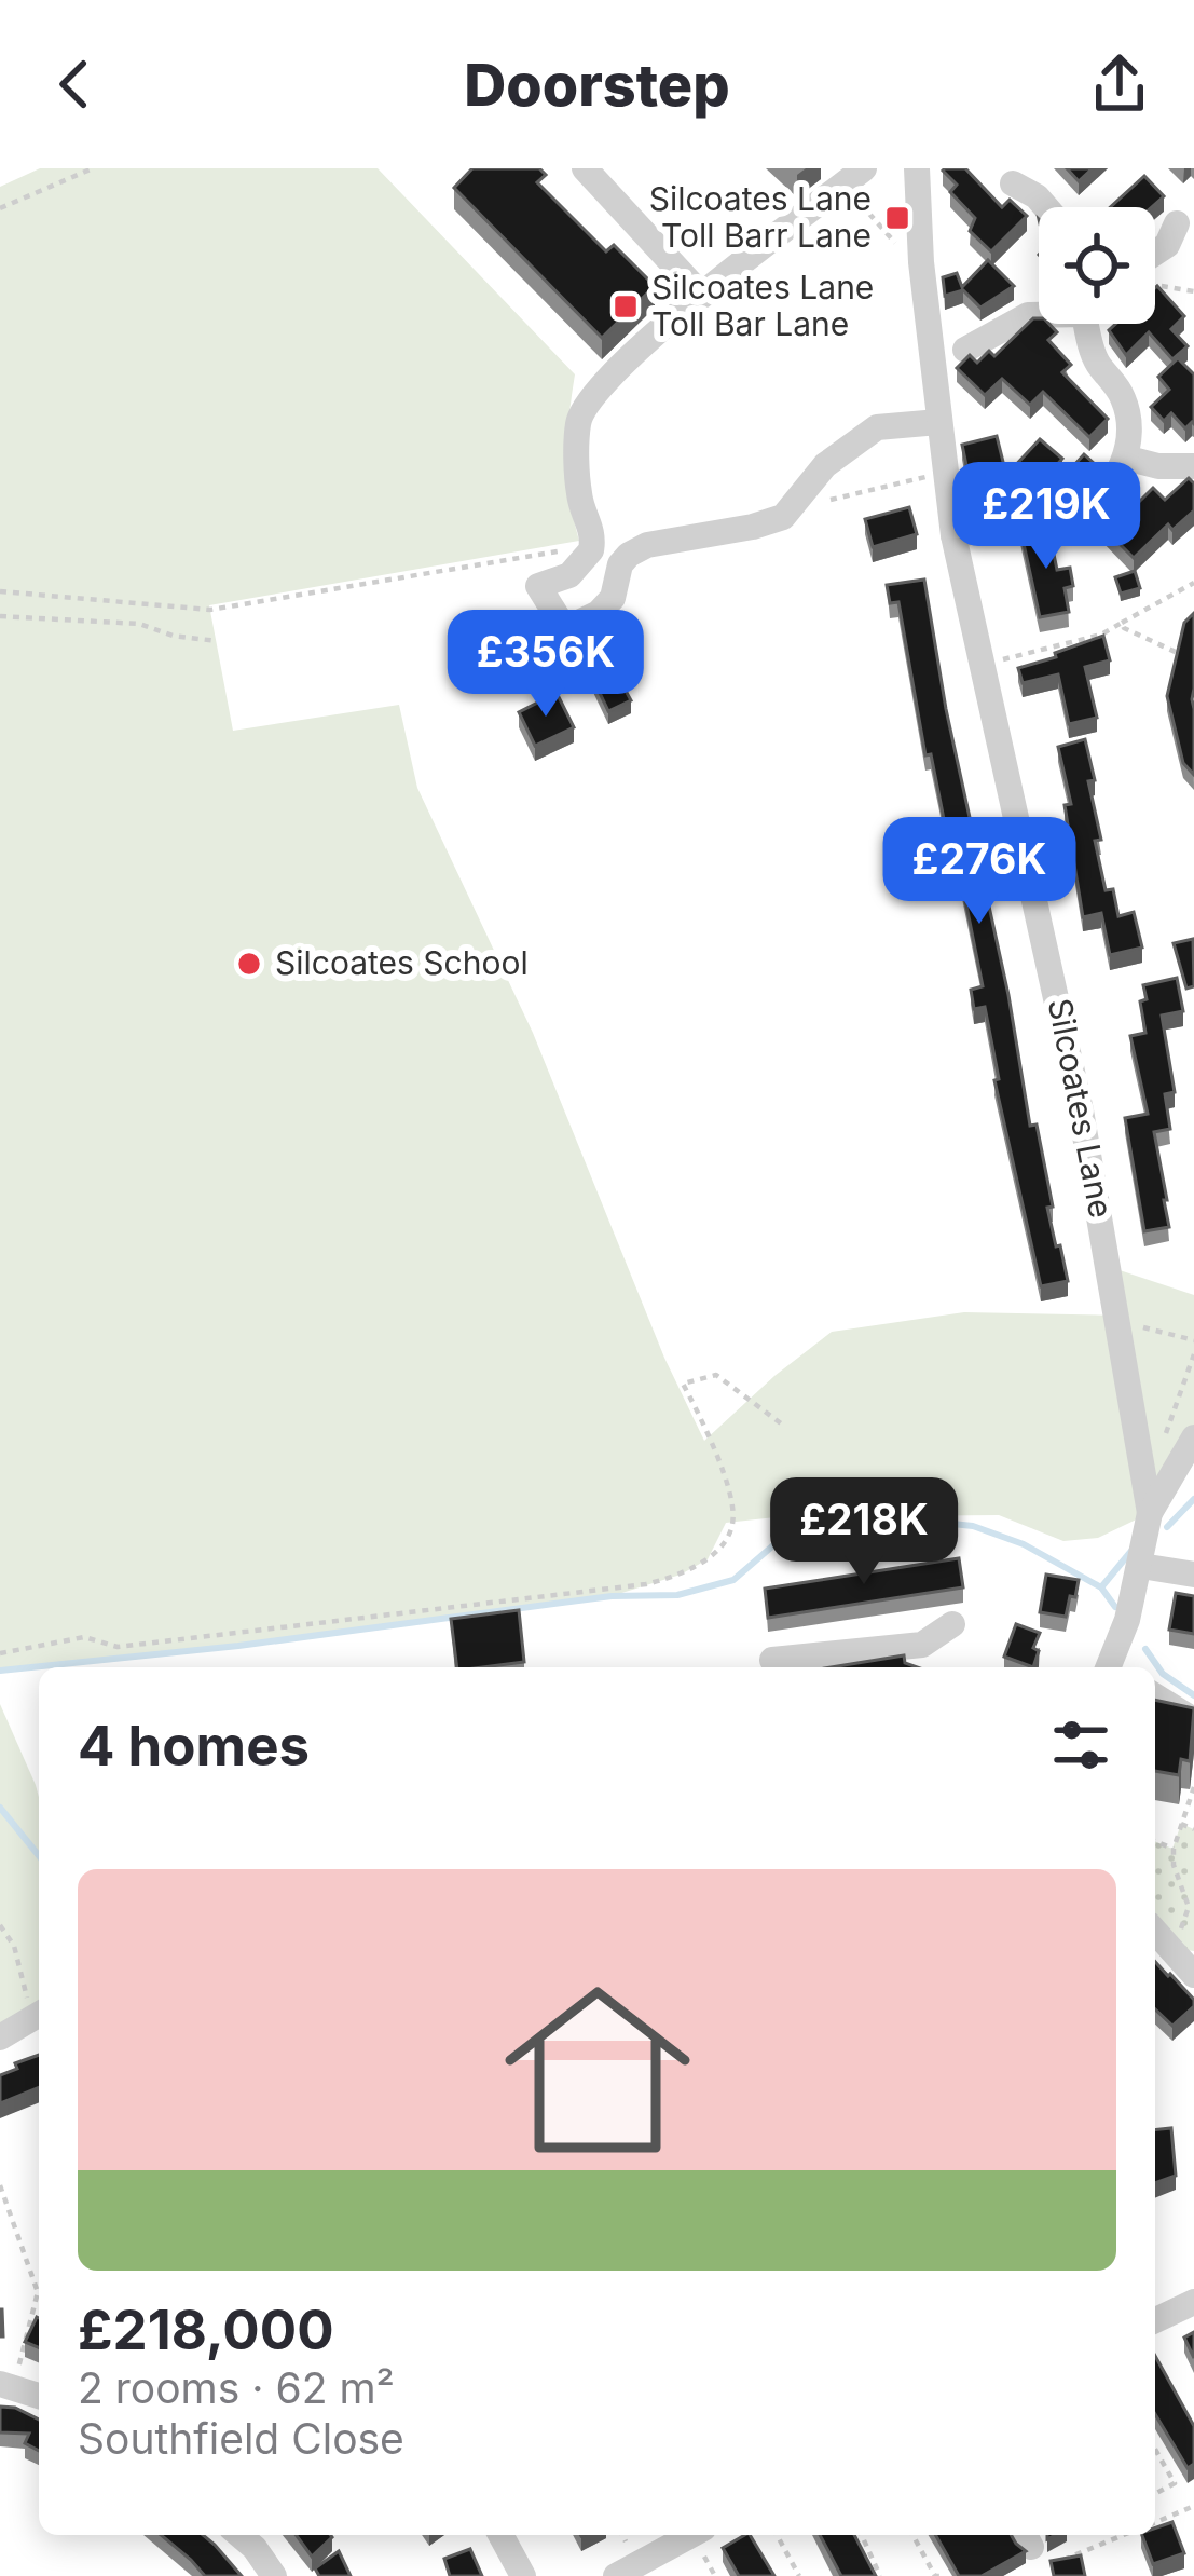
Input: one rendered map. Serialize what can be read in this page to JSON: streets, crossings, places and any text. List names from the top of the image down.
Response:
{
  "streets": {
    "street": ["Silcoates Lane"]
  },
  "places": {
    "transit": ["Silcoates Lane Toll Barr Lane", "Silcoates Lane Toll Bar Lane"],
    "other": ["Silcoates School"]
  },
  "page": {
    "header": "Doorstep",
    "price": [
      "£219K",
      "£356K",
      "£276K",
      "£218K"
    ],
    "heading": "4 homes",
    "list": [
      {
        "name": "£218,000",
        "note": "2 rooms · 62 m² · Southfield Close"
      }
    ]
  }
}
